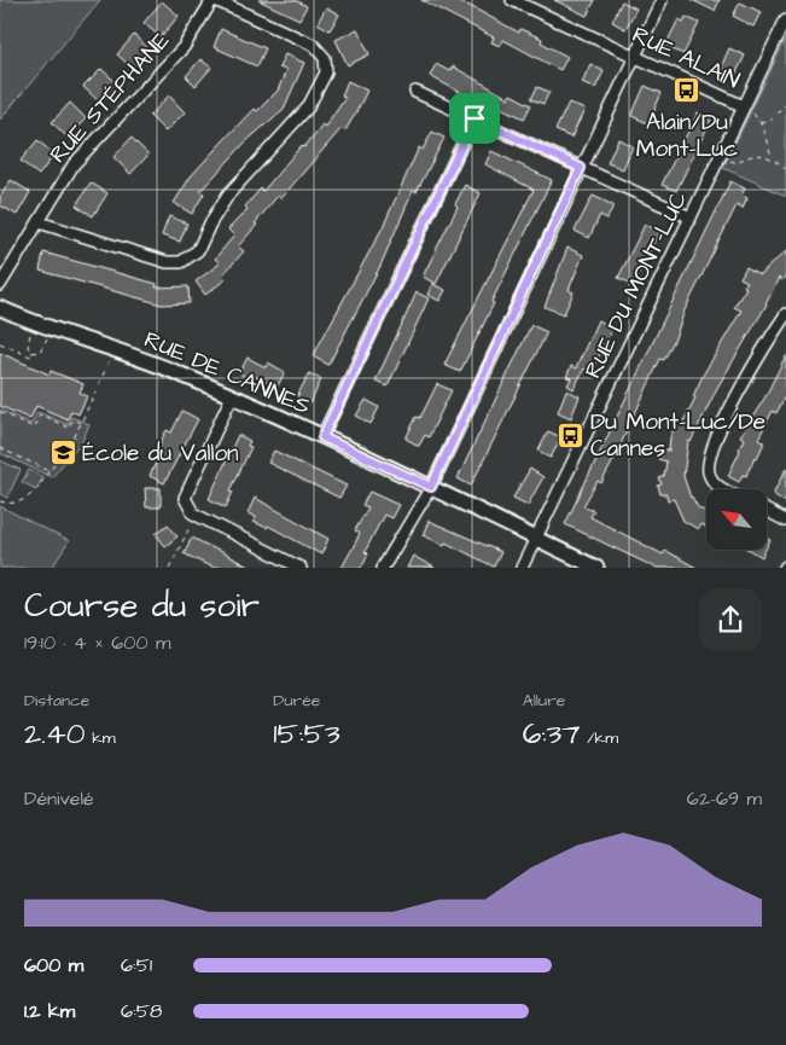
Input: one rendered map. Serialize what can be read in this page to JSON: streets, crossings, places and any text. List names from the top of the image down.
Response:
{
  "streets": {
    "street": [
      "RUE ALAIN",
      "RUE STÉPHANE",
      "RUE DU MONT-LUC",
      "RUE DE CANNES"
    ]
  },
  "crossings": [
    ["RUE ALAIN", "RUE DU MONT-LUC"],
    ["RUE DU MONT-LUC", "RUE DE CANNES"]
  ],
  "places": {
    "bus stop": ["Alain/Du Mont-Luc", "Du Mont-Luc/De Cannes"],
    "school or university": ["École du Vallon"]
  },
  "north": "top left",
  "page": {
    "heading": ["Course du soir", "19:10 · 4 × 600 m"],
    "stats": [
      ["Distance", "2.40 km"],
      ["Durée", "15:53"],
      ["Allure", "6:37 /km"]
    ],
    "chart": ["Dénivelé", "62–69 m"],
    "list": [
      {
        "name": "600 m",
        "note": "6:51"
      },
      {
        "name": "1.2 km",
        "note": "6:58"
      }
    ]
  }
}
